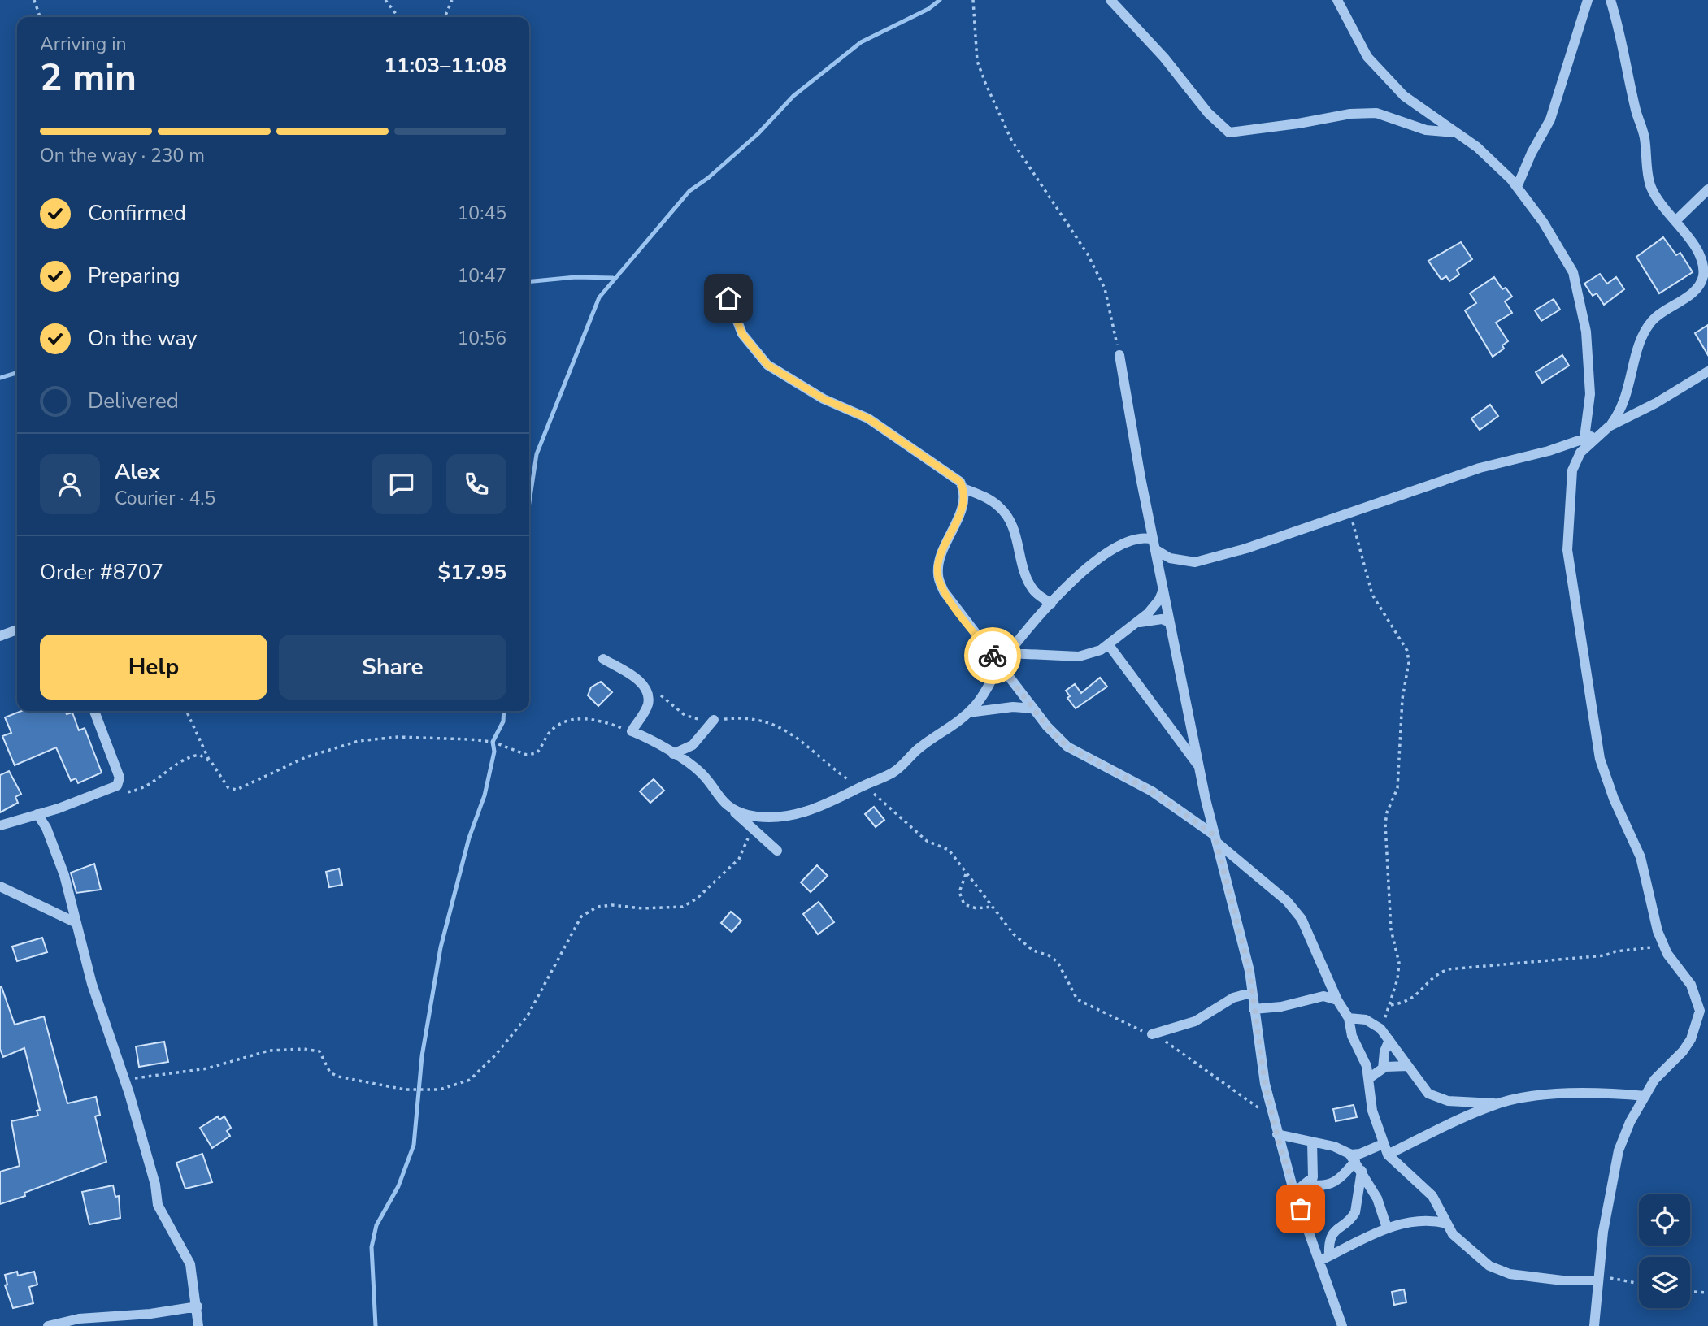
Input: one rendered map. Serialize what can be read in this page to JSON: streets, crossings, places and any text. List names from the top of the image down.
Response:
{
  "page": {
    "heading": ["2 min", "Arriving in", "11:03–11:08"],
    "panel": [
      "Alex",
      "Courier · 4.5",
      "Order #8707",
      "$17.95"
    ],
    "bar": "On the way · 230 m",
    "list": [
      ["Confirmed", "10:45"],
      ["Preparing", "10:47"],
      ["On the way", "10:56"],
      "Delivered"
    ],
    "buttons": ["Help", "Share"]
  }
}
